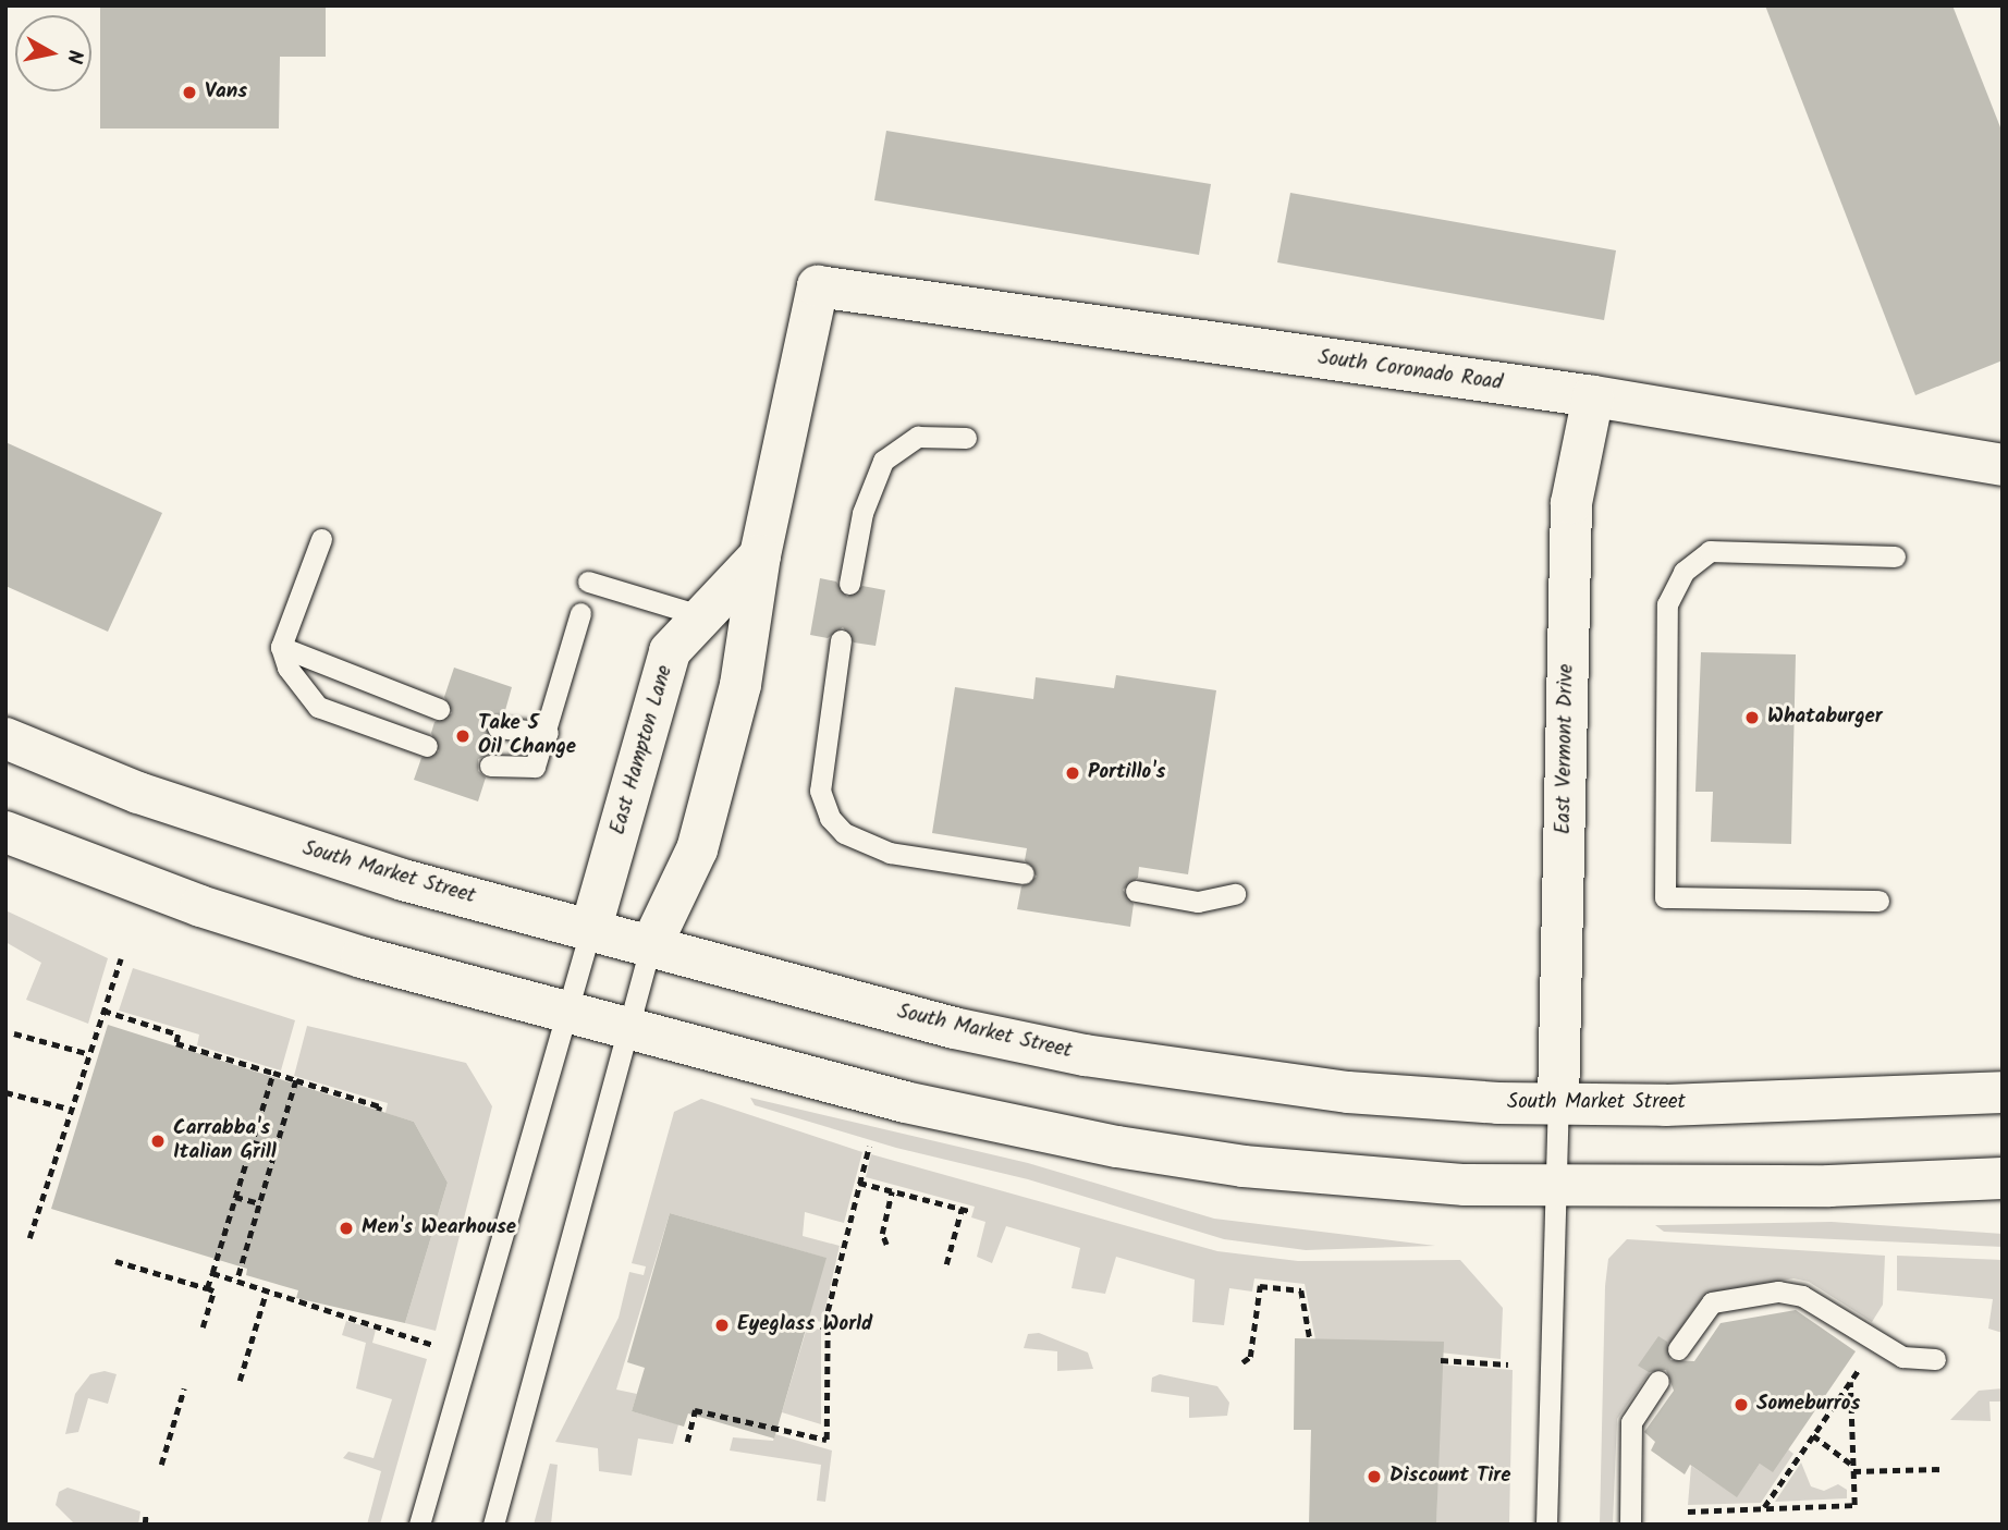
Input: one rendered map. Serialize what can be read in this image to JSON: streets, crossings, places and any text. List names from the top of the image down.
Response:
{
  "streets": {
    "street": [
      "South Coronado Road",
      "East Vermont Drive",
      "East Hampton Lane",
      "South Market Street"
    ]
  },
  "crossings": [
    ["South Coronado Road", "East Vermont Drive"],
    ["South Coronado Road", "East Hampton Lane"],
    ["East Vermont Drive", "South Market Street"],
    ["East Hampton Lane", "South Market Street"]
  ],
  "places": [
    "Vans",
    "Whataburger",
    "Take 5 Oil Change",
    "Portillo's",
    "Carrabba's Italian Grill",
    "Men's Wearhouse",
    "Eyeglass World",
    "Someburros",
    "Discount Tire"
  ],
  "north": "right"
}
